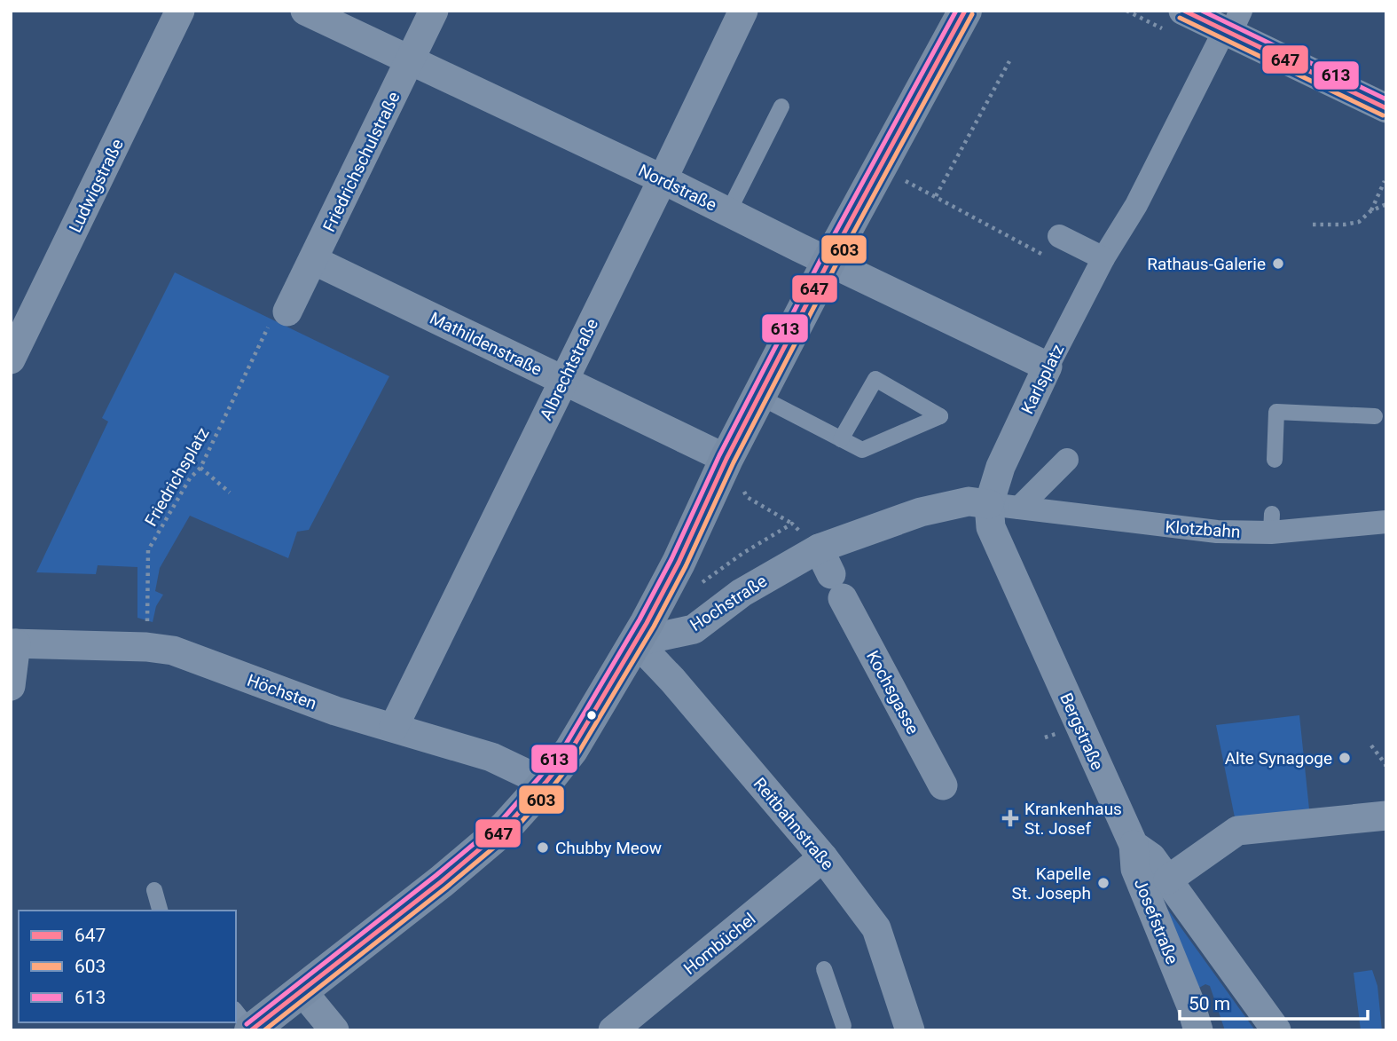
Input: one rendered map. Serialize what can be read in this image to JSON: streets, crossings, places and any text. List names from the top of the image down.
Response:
{
  "streets": {
    "street": [
      "Friedrichschulstraße",
      "Ludwigstraße",
      "Nordstraße",
      "Mathildenstraße",
      "Albrechtstraße",
      "Karlsplatz",
      "Klotzbahn",
      "Hochstraße",
      "Höchsten",
      "Kochsgasse",
      "Bergstraße",
      "Reitbahnstraße",
      "Josefstraße",
      "Hombüchel"
    ],
    "path": ["Friedrichsplatz"]
  },
  "crossings": [
    ["Friedrichschulstraße", "Nordstraße"],
    ["Friedrichschulstraße", "Mathildenstraße"],
    ["Friedrichschulstraße", "Friedrichsplatz"],
    ["Nordstraße", "Albrechtstraße"],
    ["Nordstraße", "Karlsplatz"],
    ["Mathildenstraße", "Albrechtstraße"],
    ["Albrechtstraße", "Höchsten"],
    ["Karlsplatz", "Klotzbahn"],
    ["Karlsplatz", "Hochstraße"],
    ["Karlsplatz", "Bergstraße"],
    ["Friedrichsplatz", "Höchsten"],
    ["Klotzbahn", "Hochstraße"],
    ["Klotzbahn", "Bergstraße"],
    ["Hochstraße", "Kochsgasse"],
    ["Hochstraße", "Bergstraße"],
    ["Hochstraße", "Reitbahnstraße"],
    ["Bergstraße", "Josefstraße"],
    ["Reitbahnstraße", "Hombüchel"]
  ],
  "places": {
    "other": [
      "Rathaus-Galerie",
      "Alte Synagoge",
      "Chubby Meow",
      "Kapelle St. Joseph"
    ],
    "health": ["Krankenhaus St. Josef"]
  },
  "lines": ["transit line 647", "transit line 613", "transit line 603"],
  "legend": ["647", "603", "613"],
  "scale_bar": "50 m"
}
